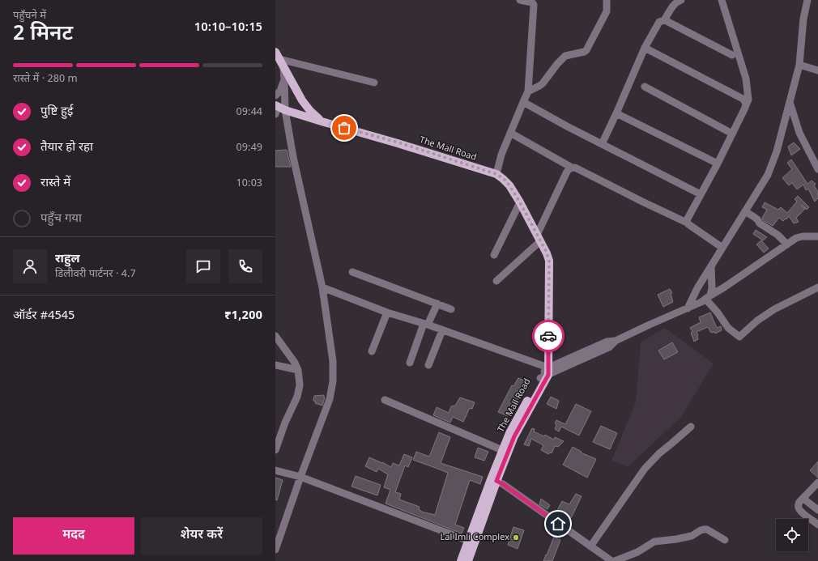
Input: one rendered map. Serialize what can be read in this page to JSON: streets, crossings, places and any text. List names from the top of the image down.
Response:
{
  "streets": {
    "main road": ["The Mall Road"]
  },
  "places": ["Lal Imli Complex"],
  "page": {
    "heading": ["2 मिनट", "पहुँचने में", "10:10–10:15"],
    "panel": [
      "राहुल",
      "डिलीवरी पार्टनर · 4.7",
      "ऑर्डर #4545",
      "₹1,200"
    ],
    "bar": "रास्ते में · 280 m",
    "list": [
      ["पुष्टि हुई", "09:44"],
      ["तैयार हो रहा", "09:49"],
      ["रास्ते में", "10:03"],
      "पहुँच गया"
    ],
    "buttons": ["मदद", "शेयर करें"]
  }
}
